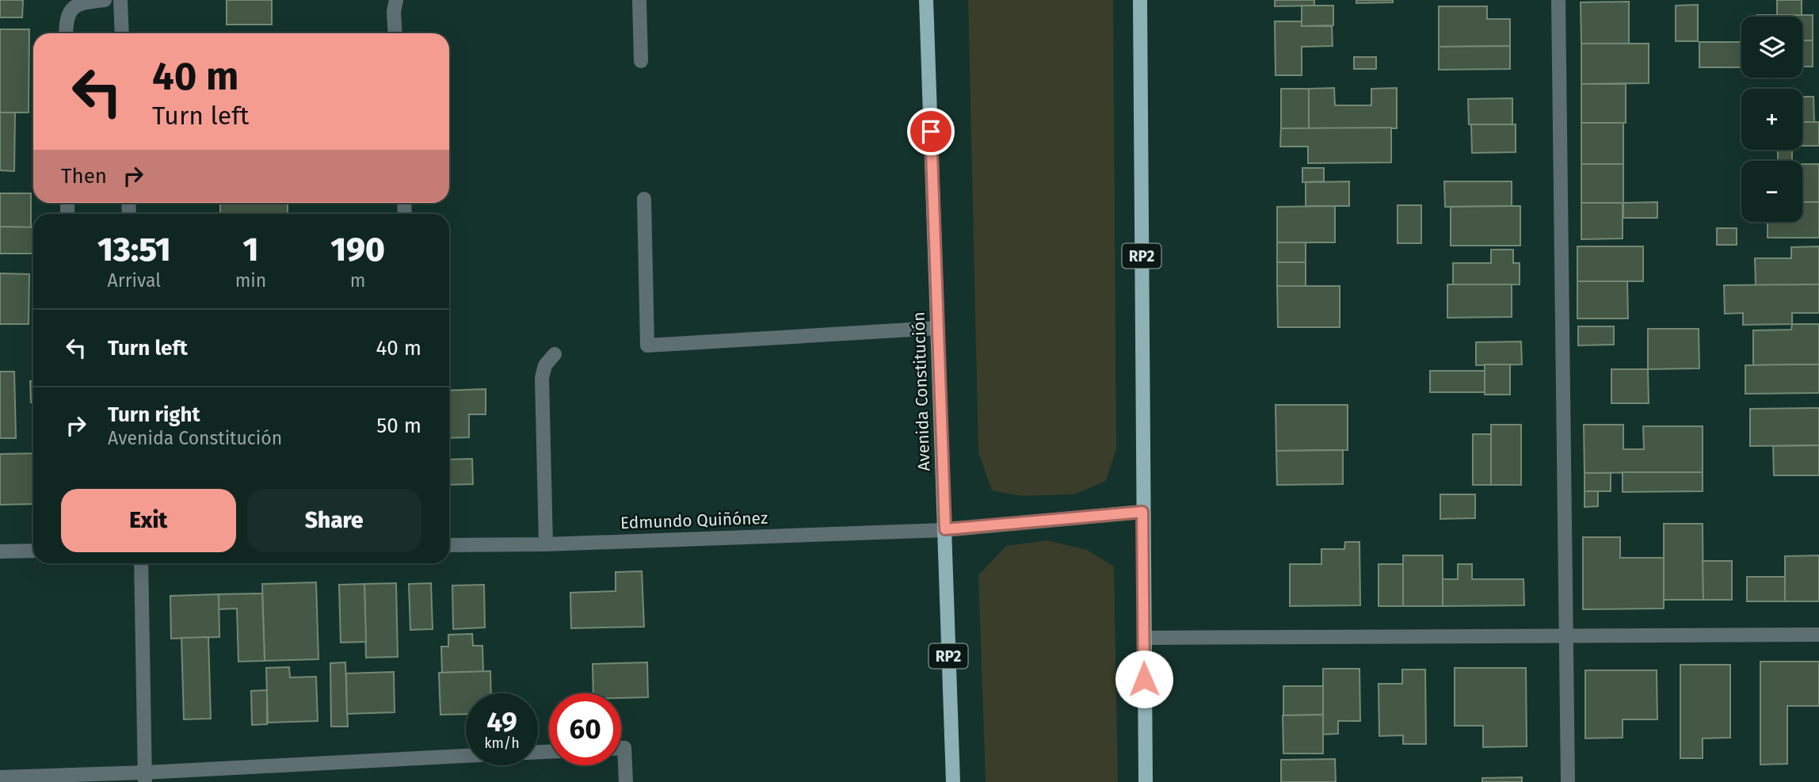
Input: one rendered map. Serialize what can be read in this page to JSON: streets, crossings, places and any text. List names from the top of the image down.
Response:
{
  "streets": {
    "main road": ["RP2", "Avenida Constitución"],
    "street": ["Edmundo Quiñónez"]
  },
  "crossings": [
    ["RP2", "Edmundo Quiñónez"],
    ["Avenida Constitución", "Edmundo Quiñónez"]
  ],
  "page": {
    "map_buttons": ["+", "−"],
    "turn": ["40 m", "Turn left"],
    "then": "Then",
    "eta": [
      "13:51",
      "Arrival",
      "1",
      "min",
      "190",
      "m"
    ],
    "list": [
      {
        "name": "Turn left",
        "value": "40 m"
      },
      {
        "name": "Turn right",
        "note": "Avenida Constitución",
        "value": "50 m"
      }
    ],
    "buttons": ["Exit", "Share"],
    "speed": "49 km/h",
    "limit": "60"
  }
}
